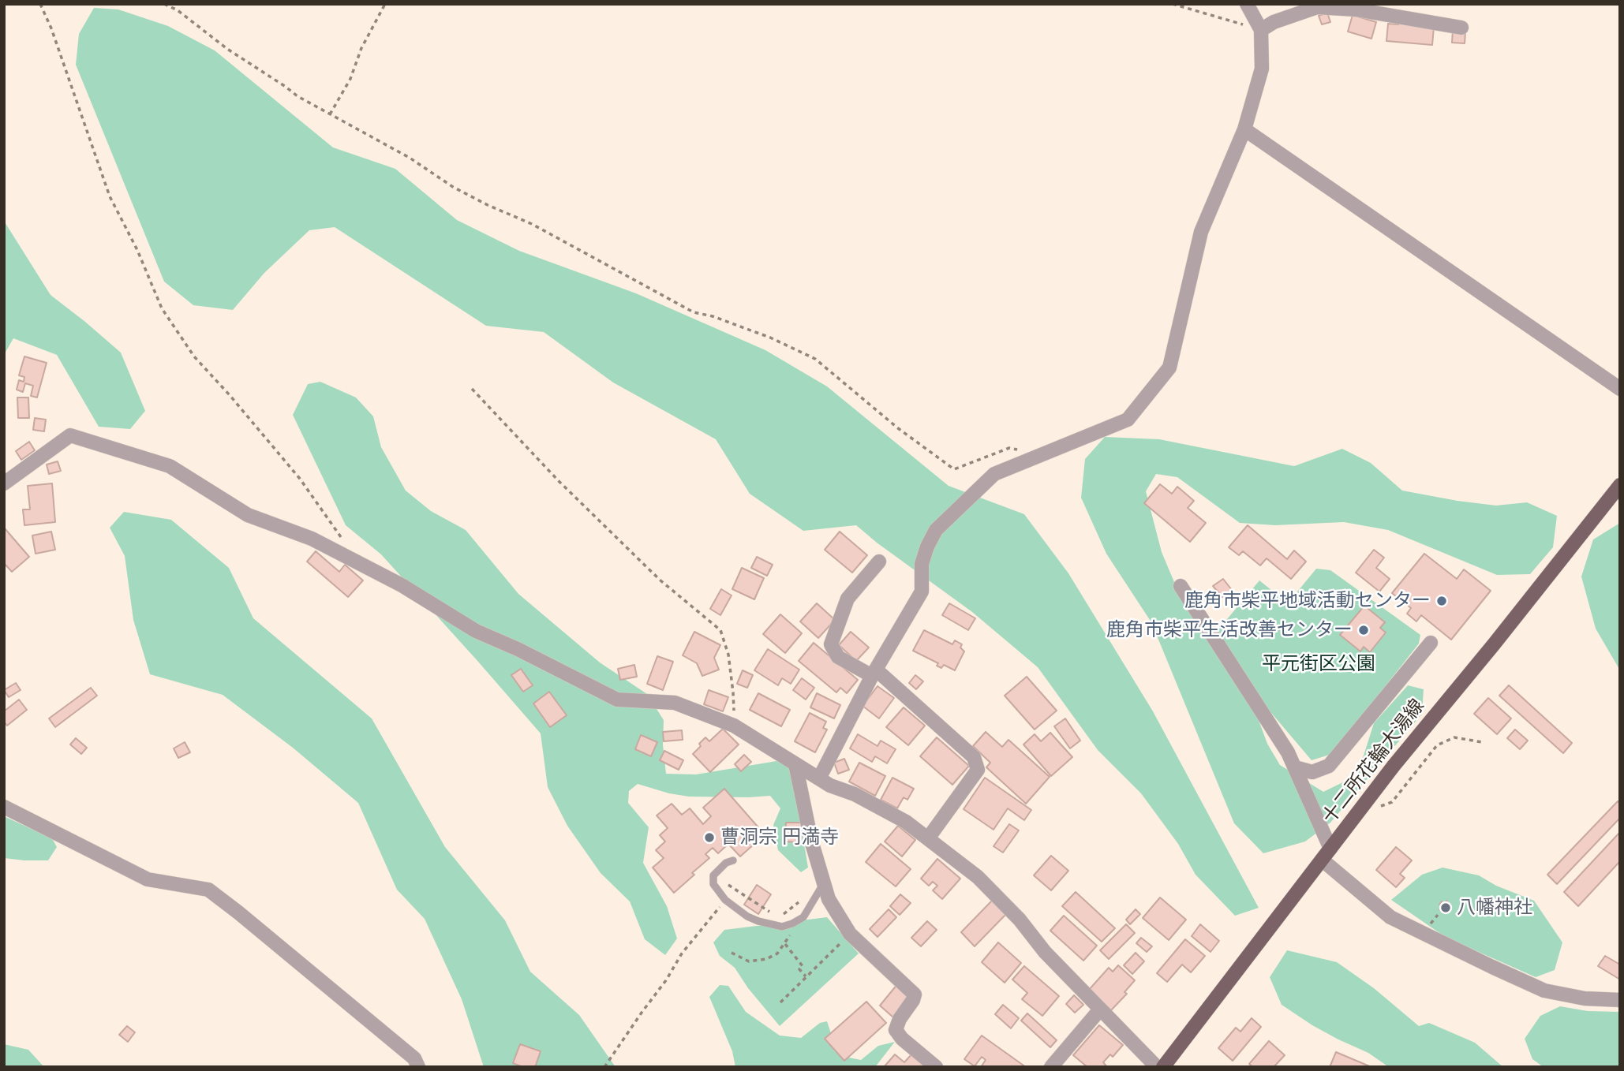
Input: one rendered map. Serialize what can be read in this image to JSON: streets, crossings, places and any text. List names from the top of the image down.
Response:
{
  "streets": {
    "main road": ["十二所花輪大湯線"]
  },
  "parks": ["平元街区公園"],
  "places": [
    "鹿角市柴平地域活動センター",
    "鹿角市柴平生活改善センター",
    "曹洞宗 円満寺",
    "八幡神社"
  ]
}
